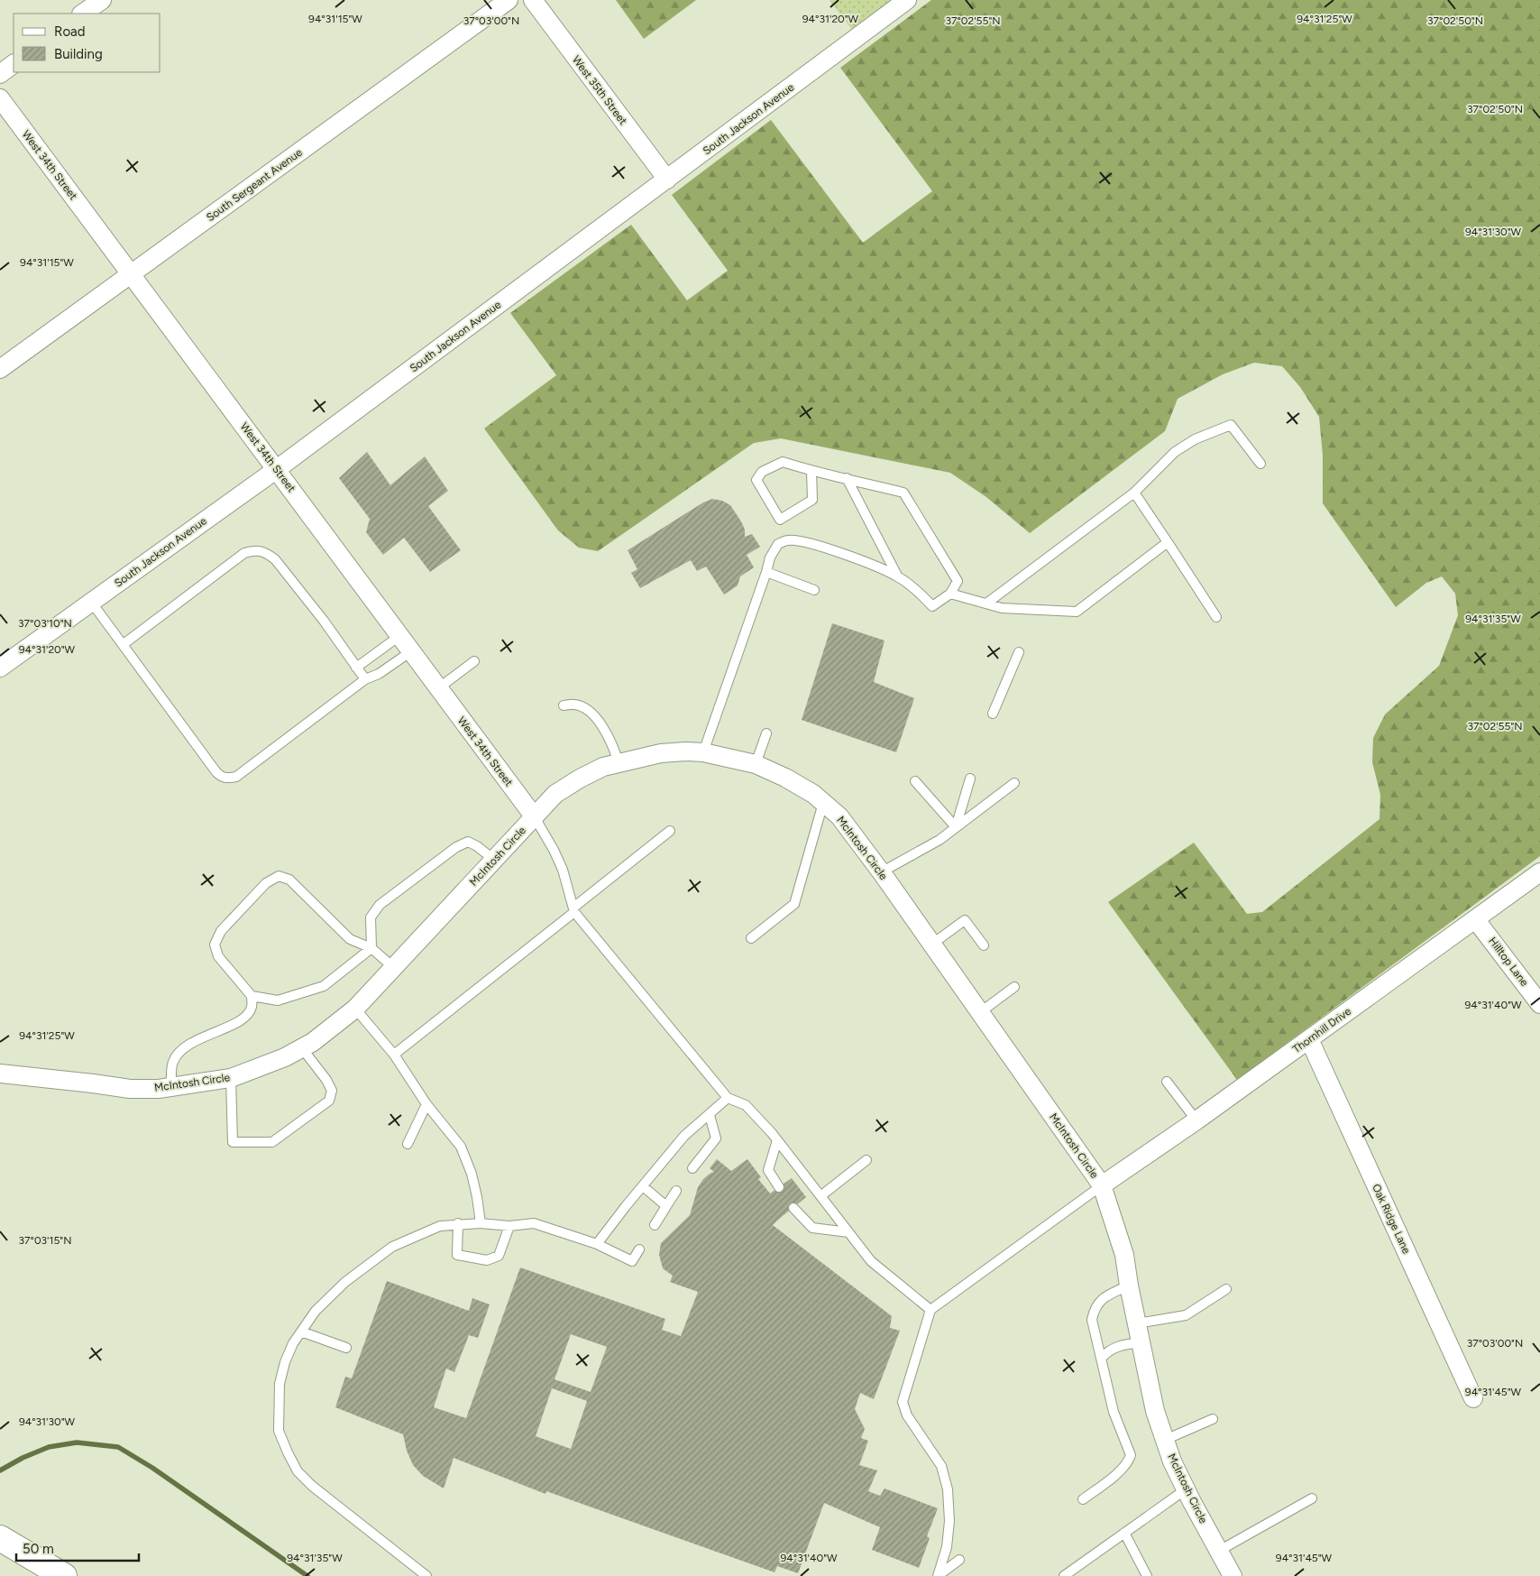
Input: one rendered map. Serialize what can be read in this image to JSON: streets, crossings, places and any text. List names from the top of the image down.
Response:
{
  "streets": {
    "street": [
      "West 35th Street",
      "South Jackson Avenue",
      "West 34th Street",
      "South Sergeant Avenue",
      "McIntosh Circle",
      "Hilltop Lane",
      "Thornhill Drive",
      "Oak Ridge Lane"
    ]
  },
  "crossings": [
    ["West 35th Street", "South Jackson Avenue"],
    ["South Jackson Avenue", "West 34th Street"],
    ["West 34th Street", "South Sergeant Avenue"],
    ["West 34th Street", "McIntosh Circle"],
    ["McIntosh Circle", "Thornhill Drive"],
    ["Hilltop Lane", "Thornhill Drive"],
    ["Thornhill Drive", "Oak Ridge Lane"]
  ],
  "legend": ["Road", "Building"],
  "scale_bar": "50 m",
  "coordinates": [
    "94°31'15\"W",
    "94°31'20\"W",
    "94°31'25\"W",
    "37°03'00\"N",
    "37°02'55\"N",
    "37°02'50\"N",
    "94°31'30\"W",
    "94°31'35\"W",
    "37°03'10\"N",
    "94°31'40\"W",
    "37°03'15\"N",
    "94°31'45\"W"
  ]
}
